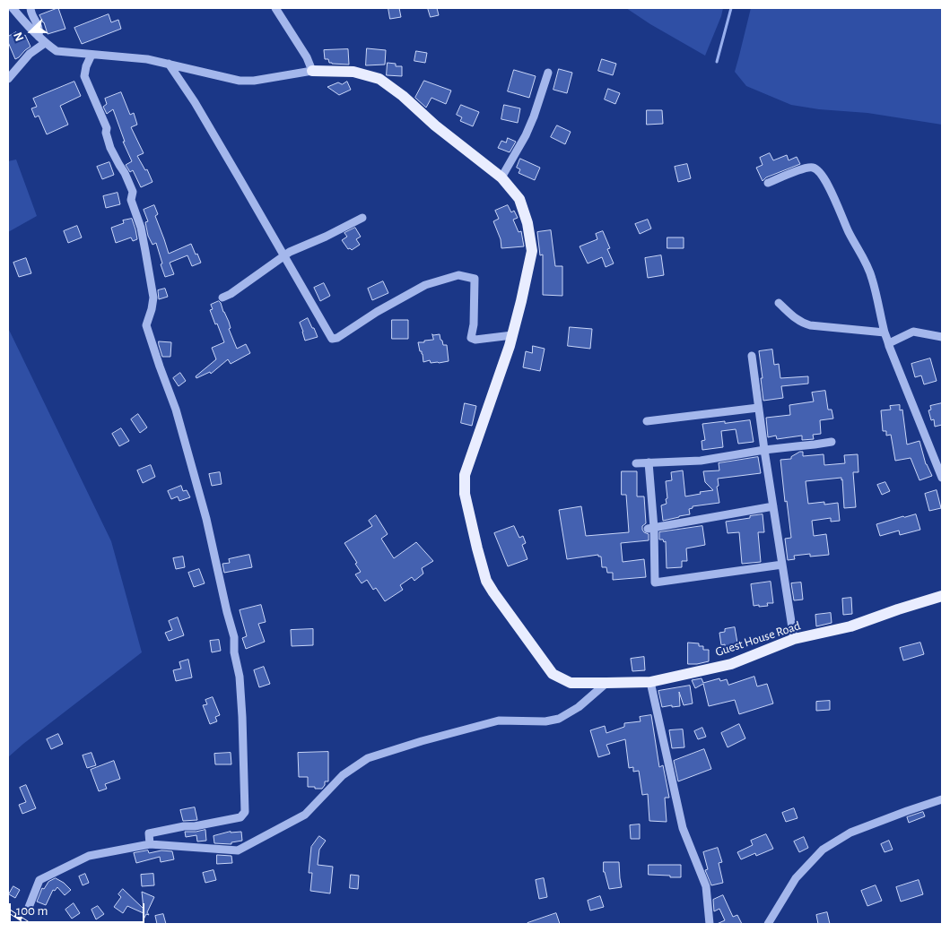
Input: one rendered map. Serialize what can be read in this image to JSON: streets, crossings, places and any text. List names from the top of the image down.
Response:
{
  "streets": {
    "main road": ["Guest House Road"]
  },
  "scale_bar": "100 m",
  "north": "left"
}
